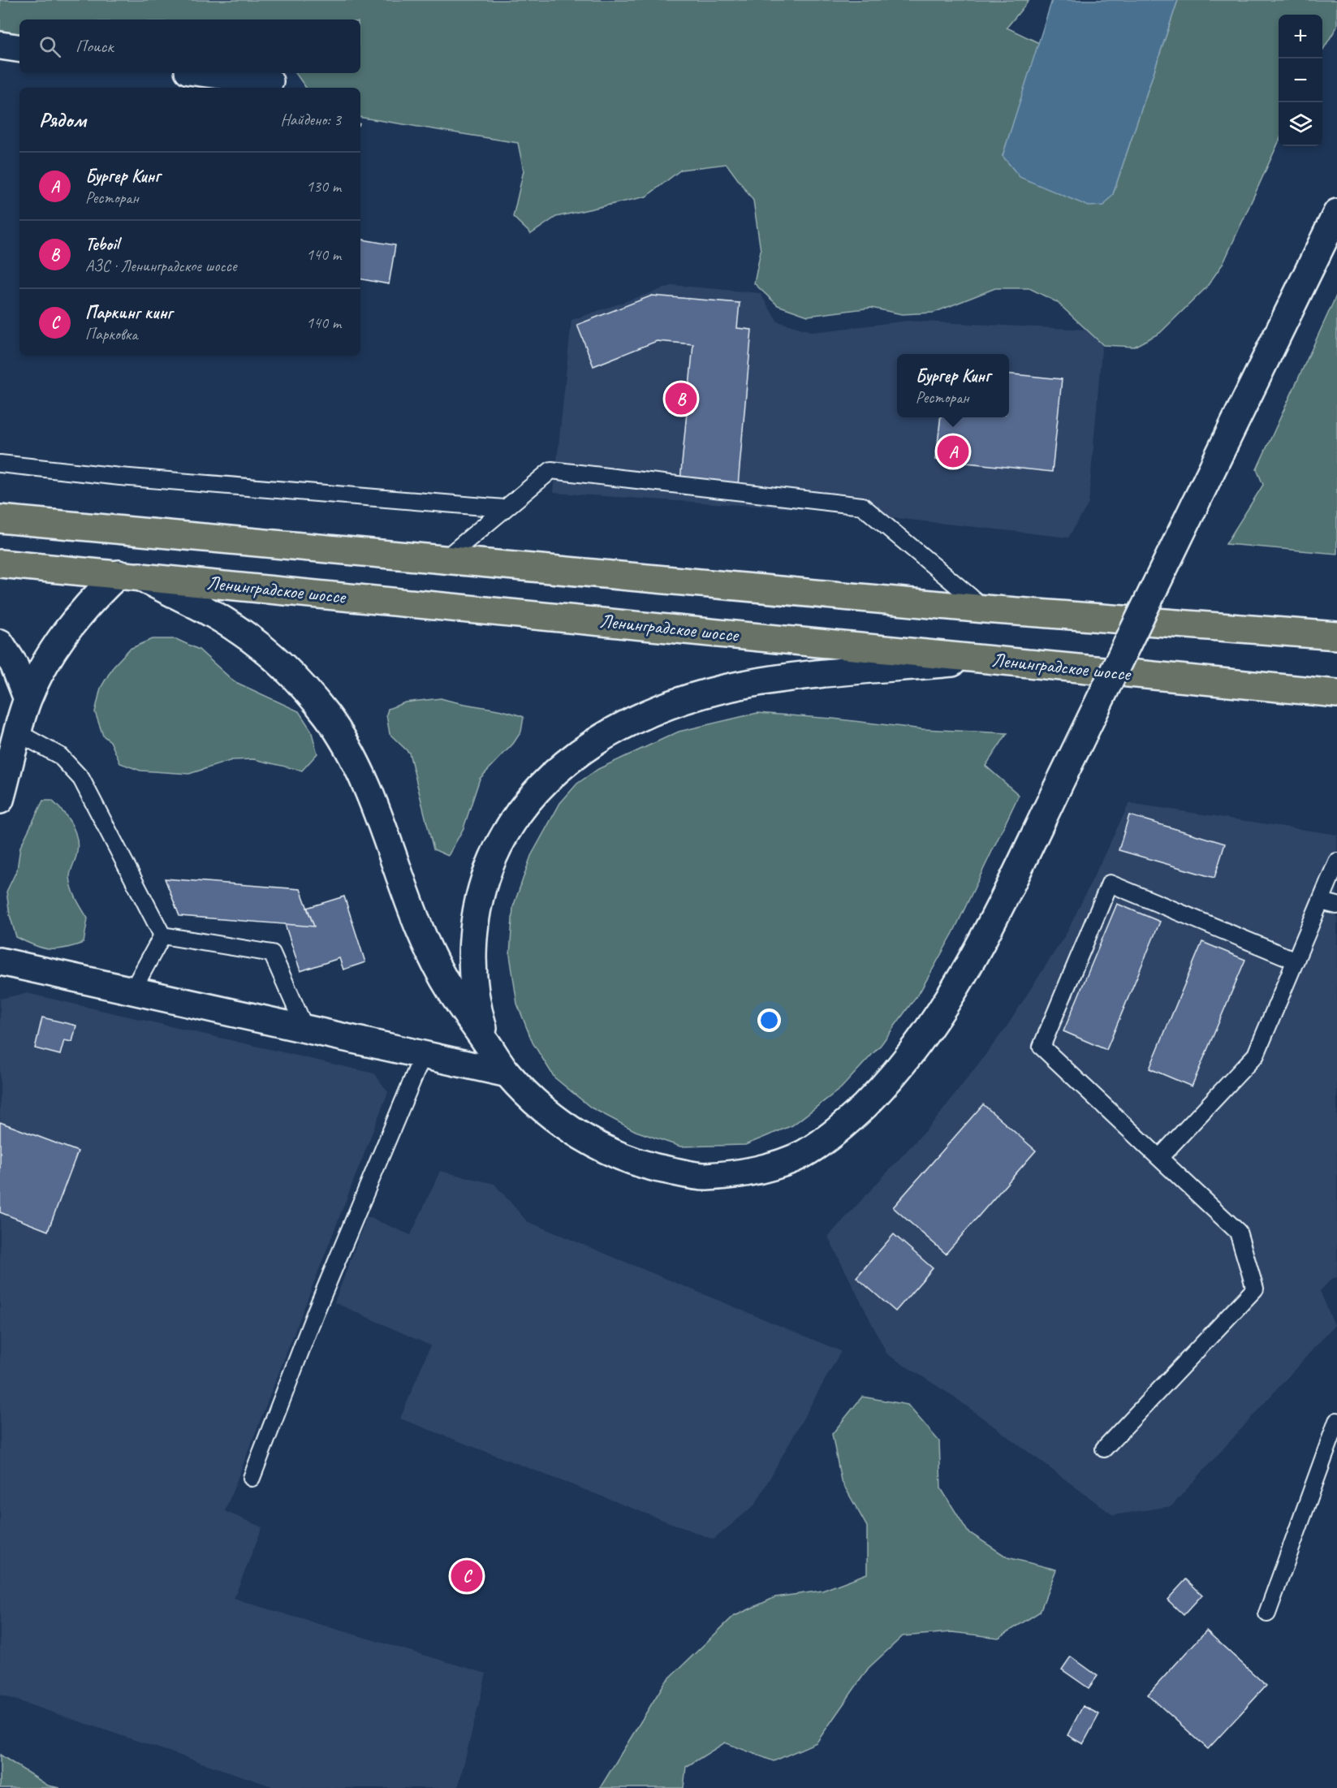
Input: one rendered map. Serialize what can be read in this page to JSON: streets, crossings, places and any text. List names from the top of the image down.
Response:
{
  "streets": {
    "highway": ["Ленинградское шоссе"]
  },
  "page": {
    "map_buttons": ["+", "−"],
    "search": "Поиск",
    "heading": ["Рядом", "Найдено: 3"],
    "list": [
      {
        "mark": "A",
        "name": "Бургер Кинг",
        "note": "Ресторан",
        "value": "130 m"
      },
      {
        "mark": "B",
        "name": "Teboil",
        "note": "АЗС · Ленинградское шоссе",
        "value": "140 m"
      },
      {
        "mark": "C",
        "name": "Паркинг кинг",
        "note": "Парковка",
        "value": "140 m"
      }
    ],
    "popup": ["Бургер Кинг", "Ресторан"],
    "pins": ["B", "A", "C"]
  }
}
